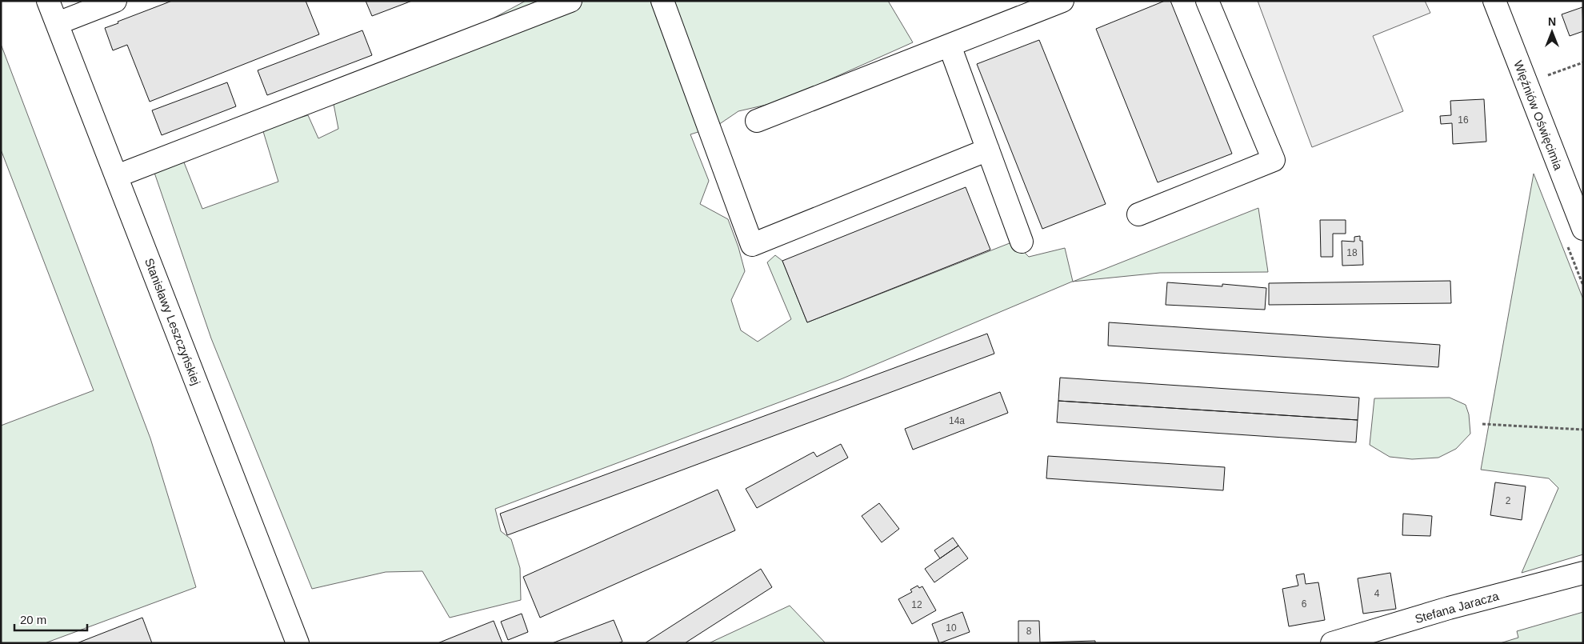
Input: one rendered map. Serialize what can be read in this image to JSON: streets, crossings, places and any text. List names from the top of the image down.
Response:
{
  "streets": {
    "street": ["Więźniów Oświęcimia", "Stanisławy Leszczyńskiej", "Stefana Jaracza"]
  },
  "house_numbers": [
    "16",
    "18",
    "14a",
    "2",
    "4",
    "6",
    "12",
    "10",
    "8"
  ],
  "scale_bar": "20 m",
  "north": "top"
}
